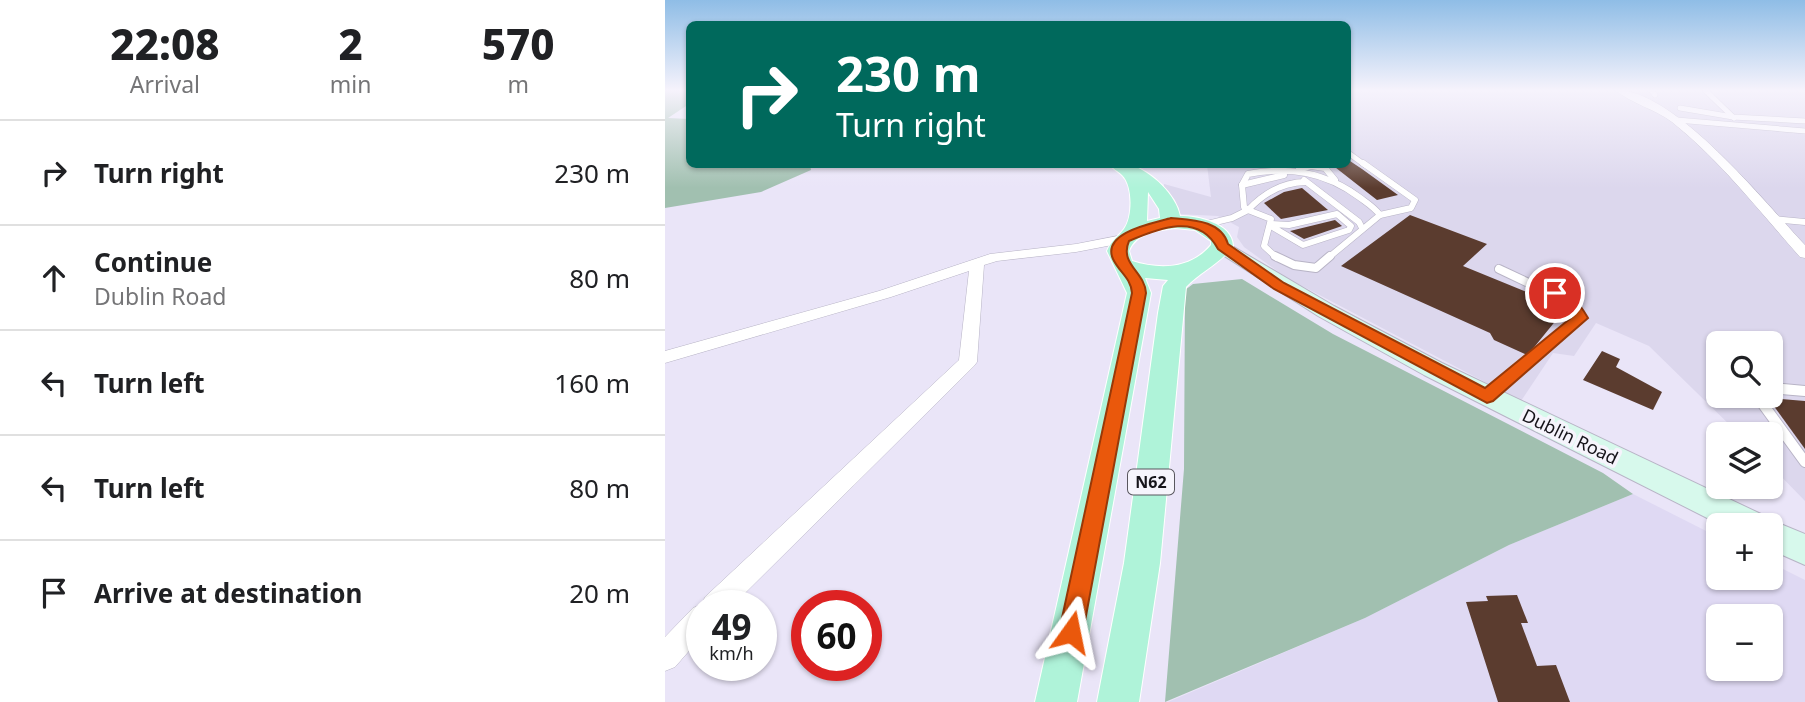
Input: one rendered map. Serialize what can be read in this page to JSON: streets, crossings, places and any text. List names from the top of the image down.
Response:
{
  "streets": {
    "main road": ["Dublin Road", "N62"]
  },
  "crossings": [
    ["Dublin Road", "N62"]
  ],
  "page": {
    "eta": [
      "22:08",
      "Arrival",
      "2",
      "min",
      "570",
      "m"
    ],
    "turn": ["230 m", "Turn right"],
    "list": [
      {
        "name": "Turn right",
        "value": "230 m"
      },
      {
        "name": "Continue",
        "note": "Dublin Road",
        "value": "80 m"
      },
      {
        "name": "Turn left",
        "value": "160 m"
      },
      {
        "name": "Turn left",
        "value": "80 m"
      },
      {
        "name": "Arrive at destination",
        "value": "20 m"
      }
    ],
    "map_buttons": ["+", "−"],
    "speed": "49 km/h",
    "limit": "60"
  }
}
